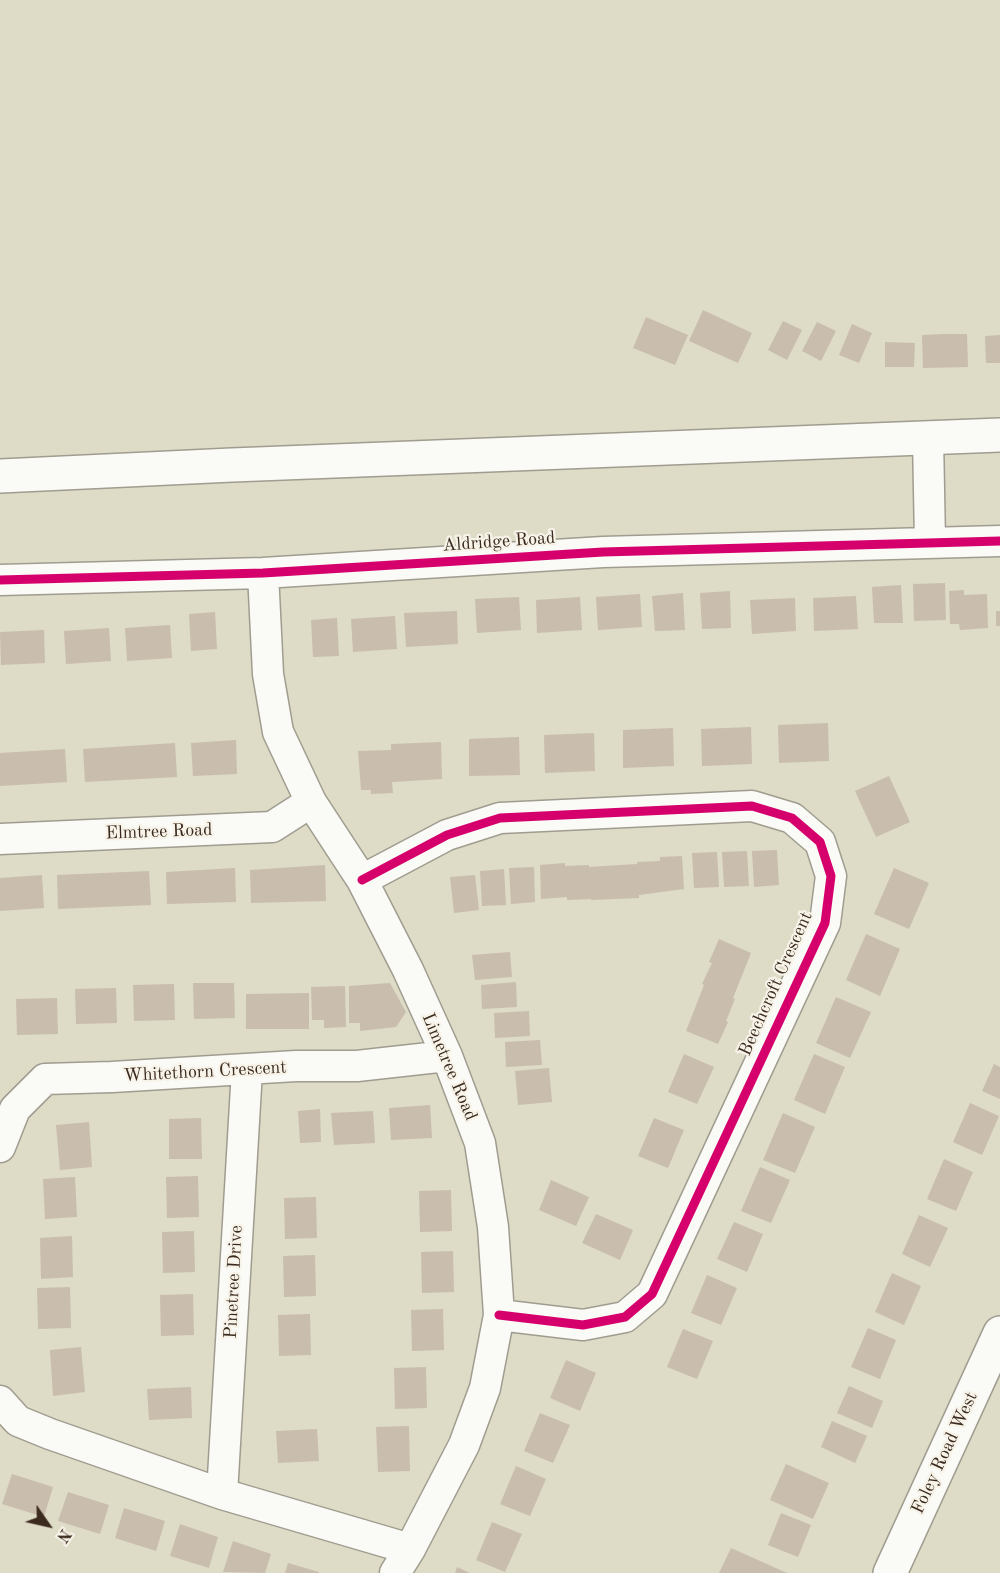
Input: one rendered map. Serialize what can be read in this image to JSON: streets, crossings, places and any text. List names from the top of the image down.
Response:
{
  "streets": {
    "street": [
      "Aldridge Road",
      "Elmtree Road",
      "Beechcroft Crescent",
      "Limetree Road",
      "Whitethorn Crescent",
      "Pinetree Drive",
      "Foley Road West"
    ]
  },
  "crossings": [
    ["Aldridge Road", "Limetree Road"],
    ["Elmtree Road", "Limetree Road"],
    ["Beechcroft Crescent", "Limetree Road"],
    ["Limetree Road", "Whitethorn Crescent"],
    ["Whitethorn Crescent", "Pinetree Drive"]
  ],
  "north": "bottom right"
}
